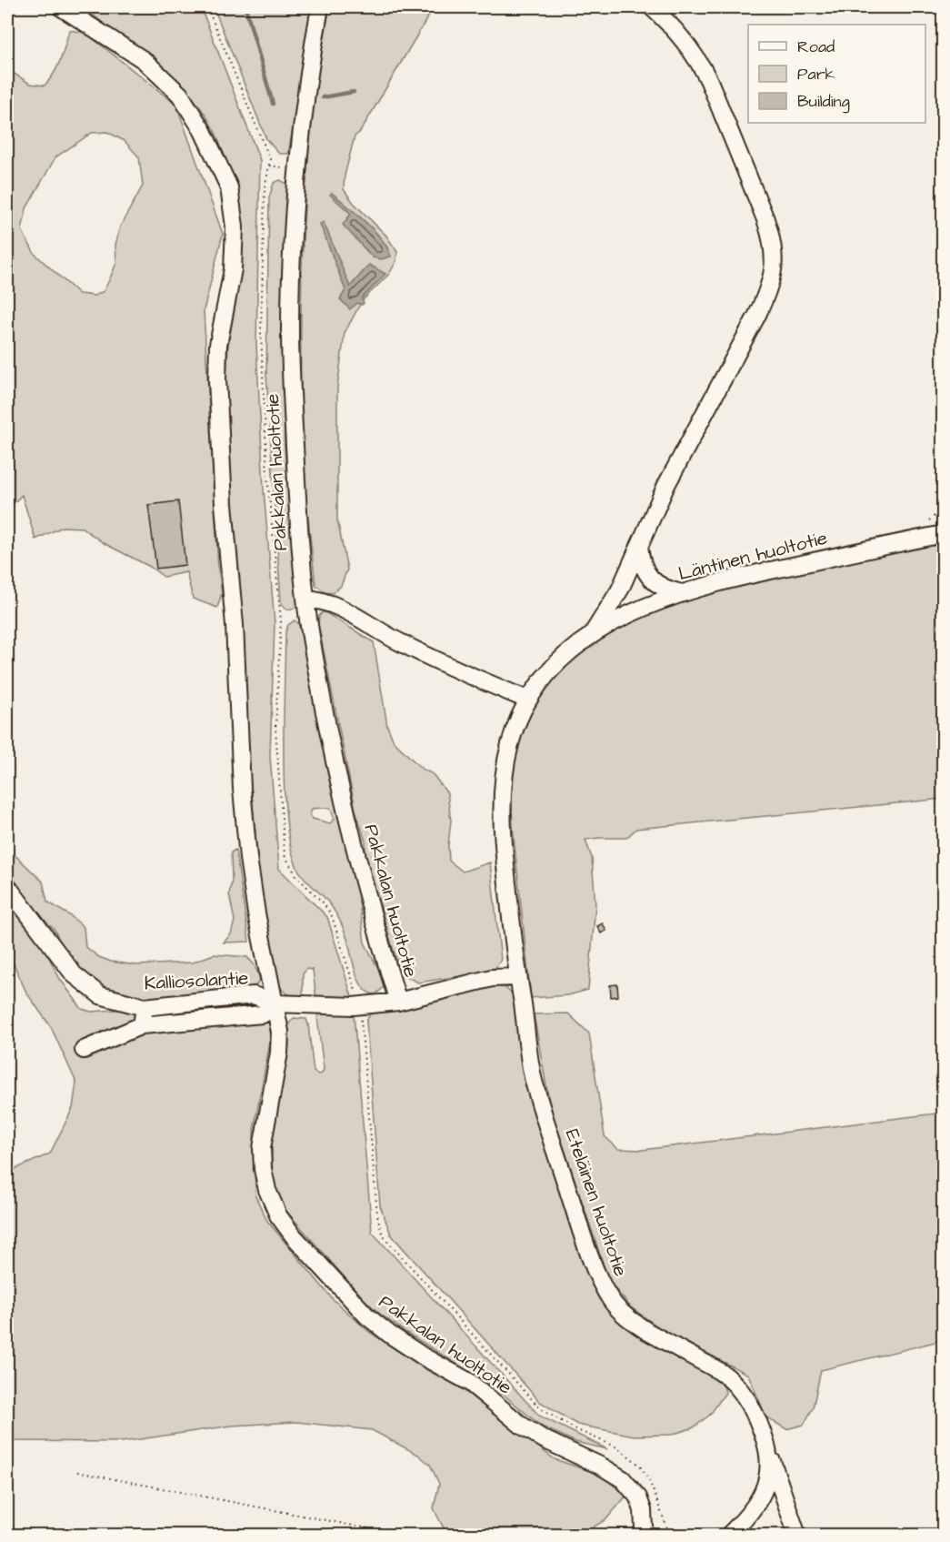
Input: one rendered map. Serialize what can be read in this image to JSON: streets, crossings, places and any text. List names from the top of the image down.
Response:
{
  "streets": {
    "street": [
      "Pakkalan huoltotie",
      "Läntinen huoltotie",
      "Kalliosolantie",
      "Eteläinen huoltotie"
    ]
  },
  "crossings": [
    ["Pakkalan huoltotie", "Kalliosolantie"],
    ["Läntinen huoltotie", "Eteläinen huoltotie"]
  ],
  "legend": ["Road", "Park", "Building"]
}
